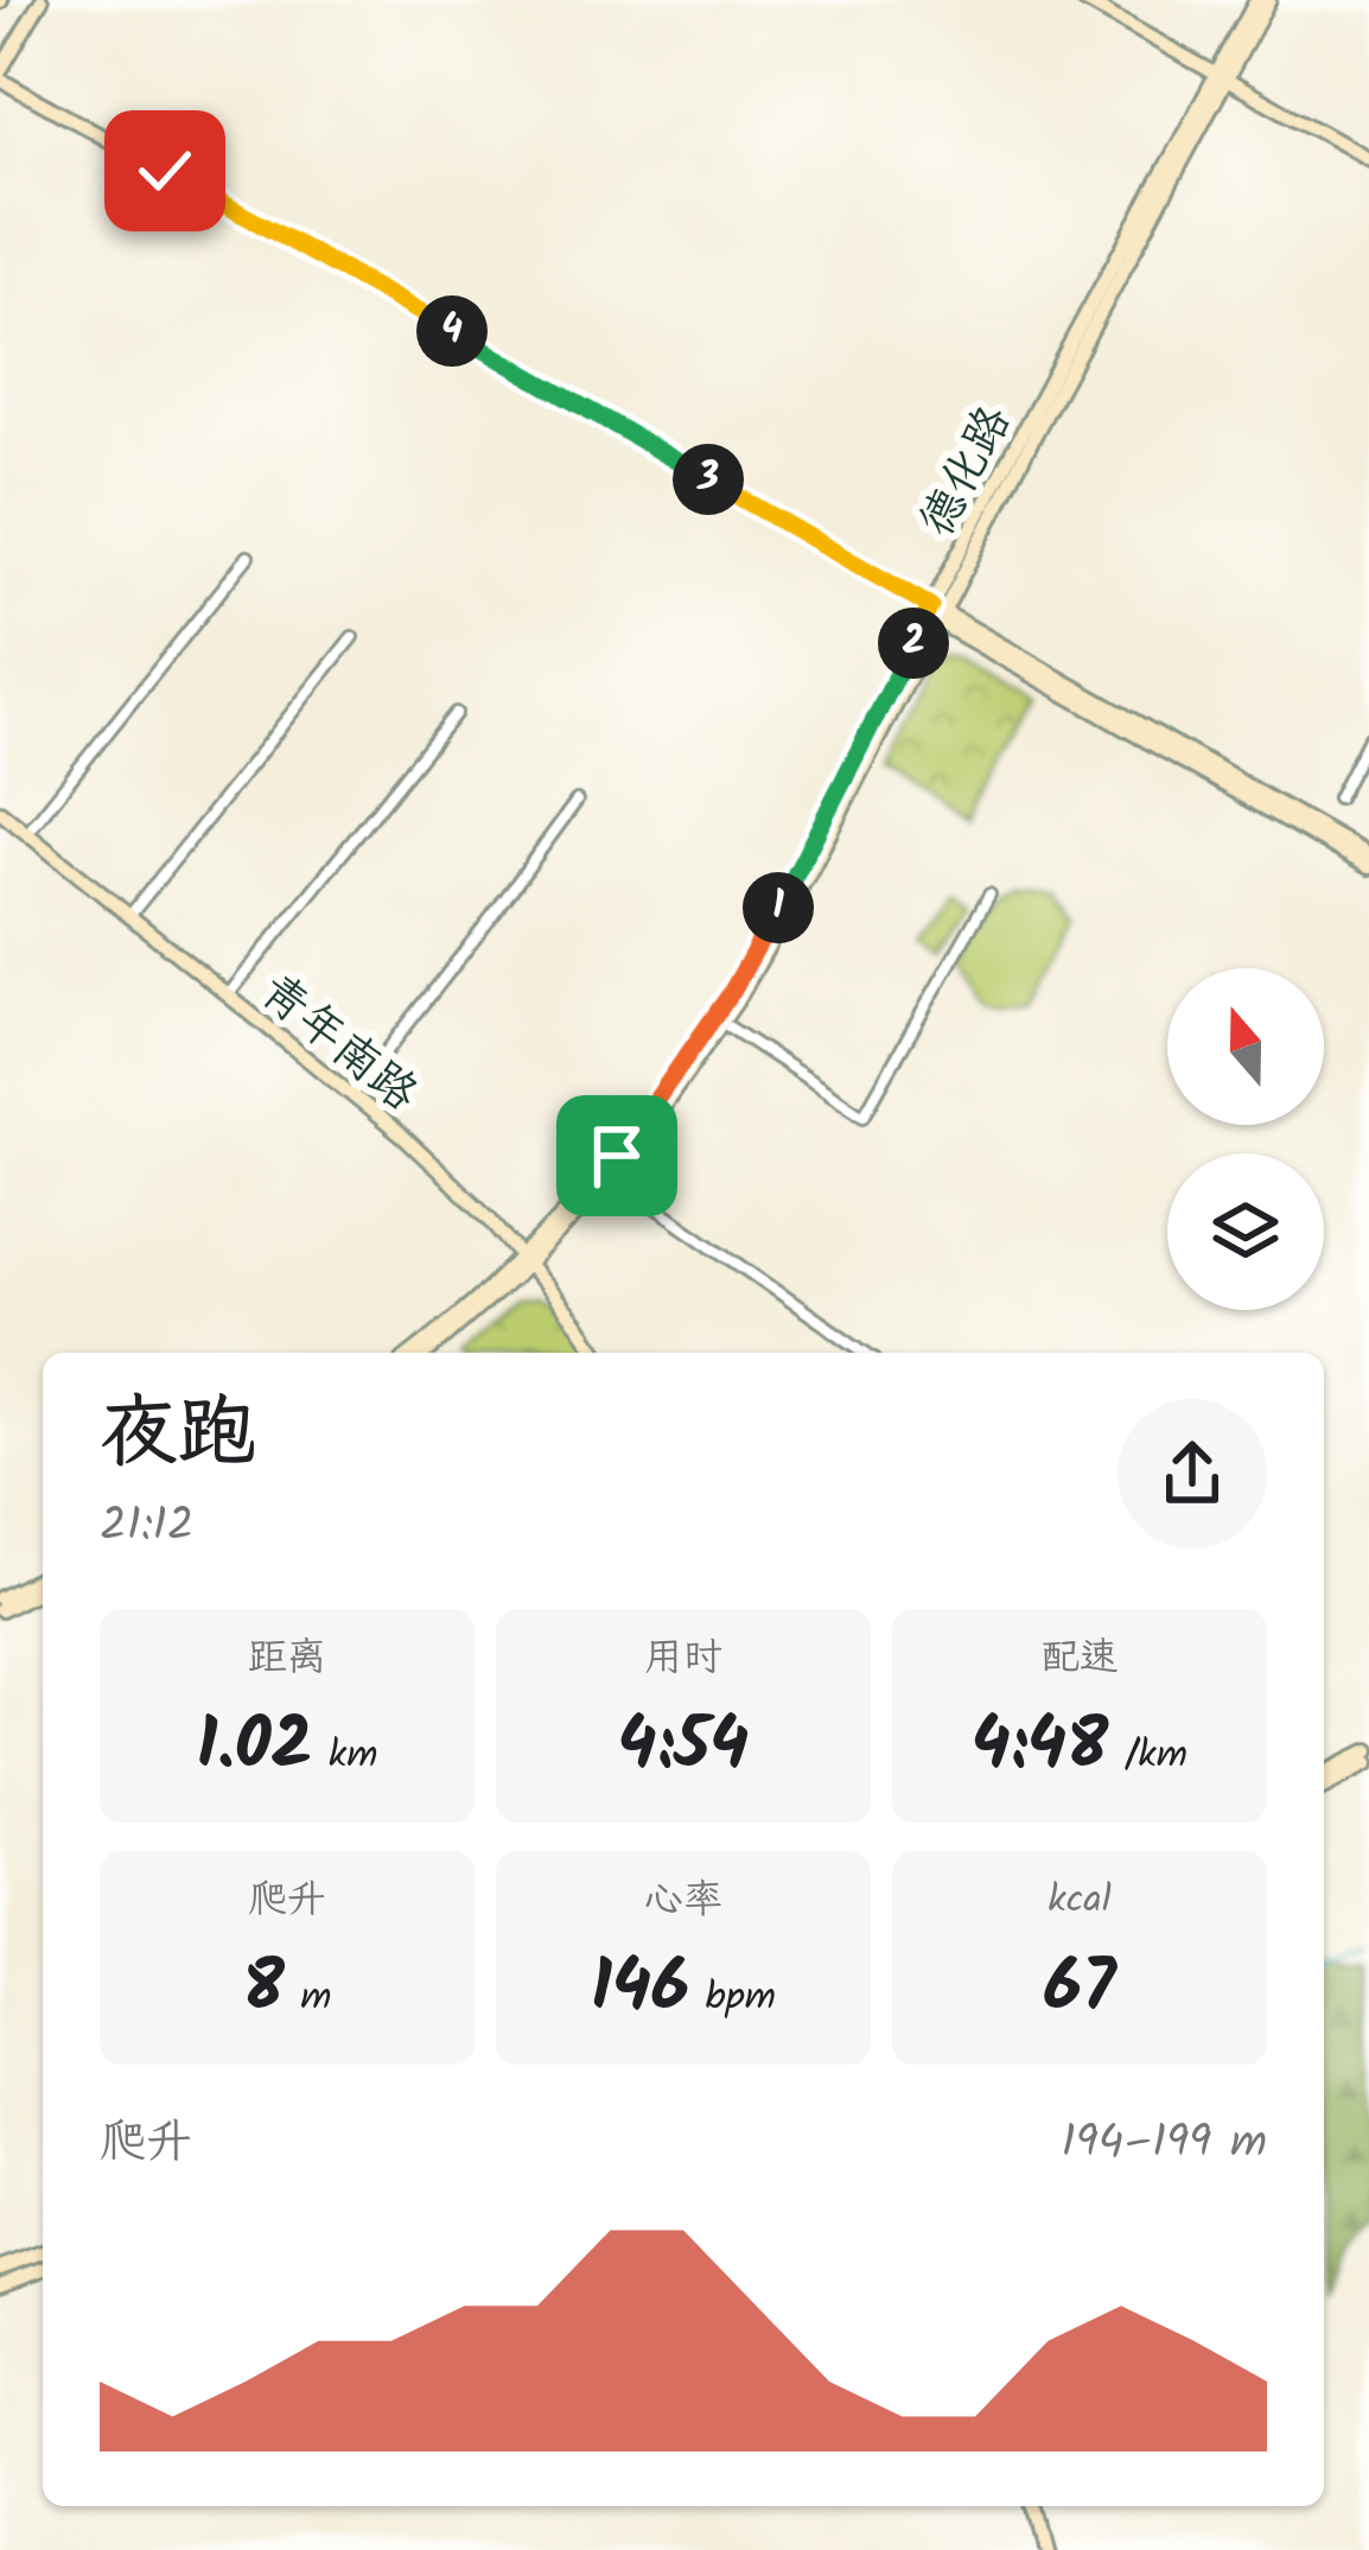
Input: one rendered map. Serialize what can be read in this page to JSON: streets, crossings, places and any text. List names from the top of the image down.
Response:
{
  "streets": {
    "main road": ["德化路", "青年南路"]
  },
  "crossings": [
    ["德化路", "青年南路"]
  ],
  "north": "top",
  "page": {
    "pins": [
      "4",
      "3",
      "2",
      "1"
    ],
    "heading": ["夜跑", "21:12"],
    "stats": [
      ["距离", "1.02 km"],
      ["用时", "4:54"],
      ["配速", "4:48 /km"],
      ["爬升", "8 m"],
      ["心率", "146 bpm"],
      ["kcal", "67"]
    ],
    "chart": ["爬升", "194–199 m"]
  }
}
